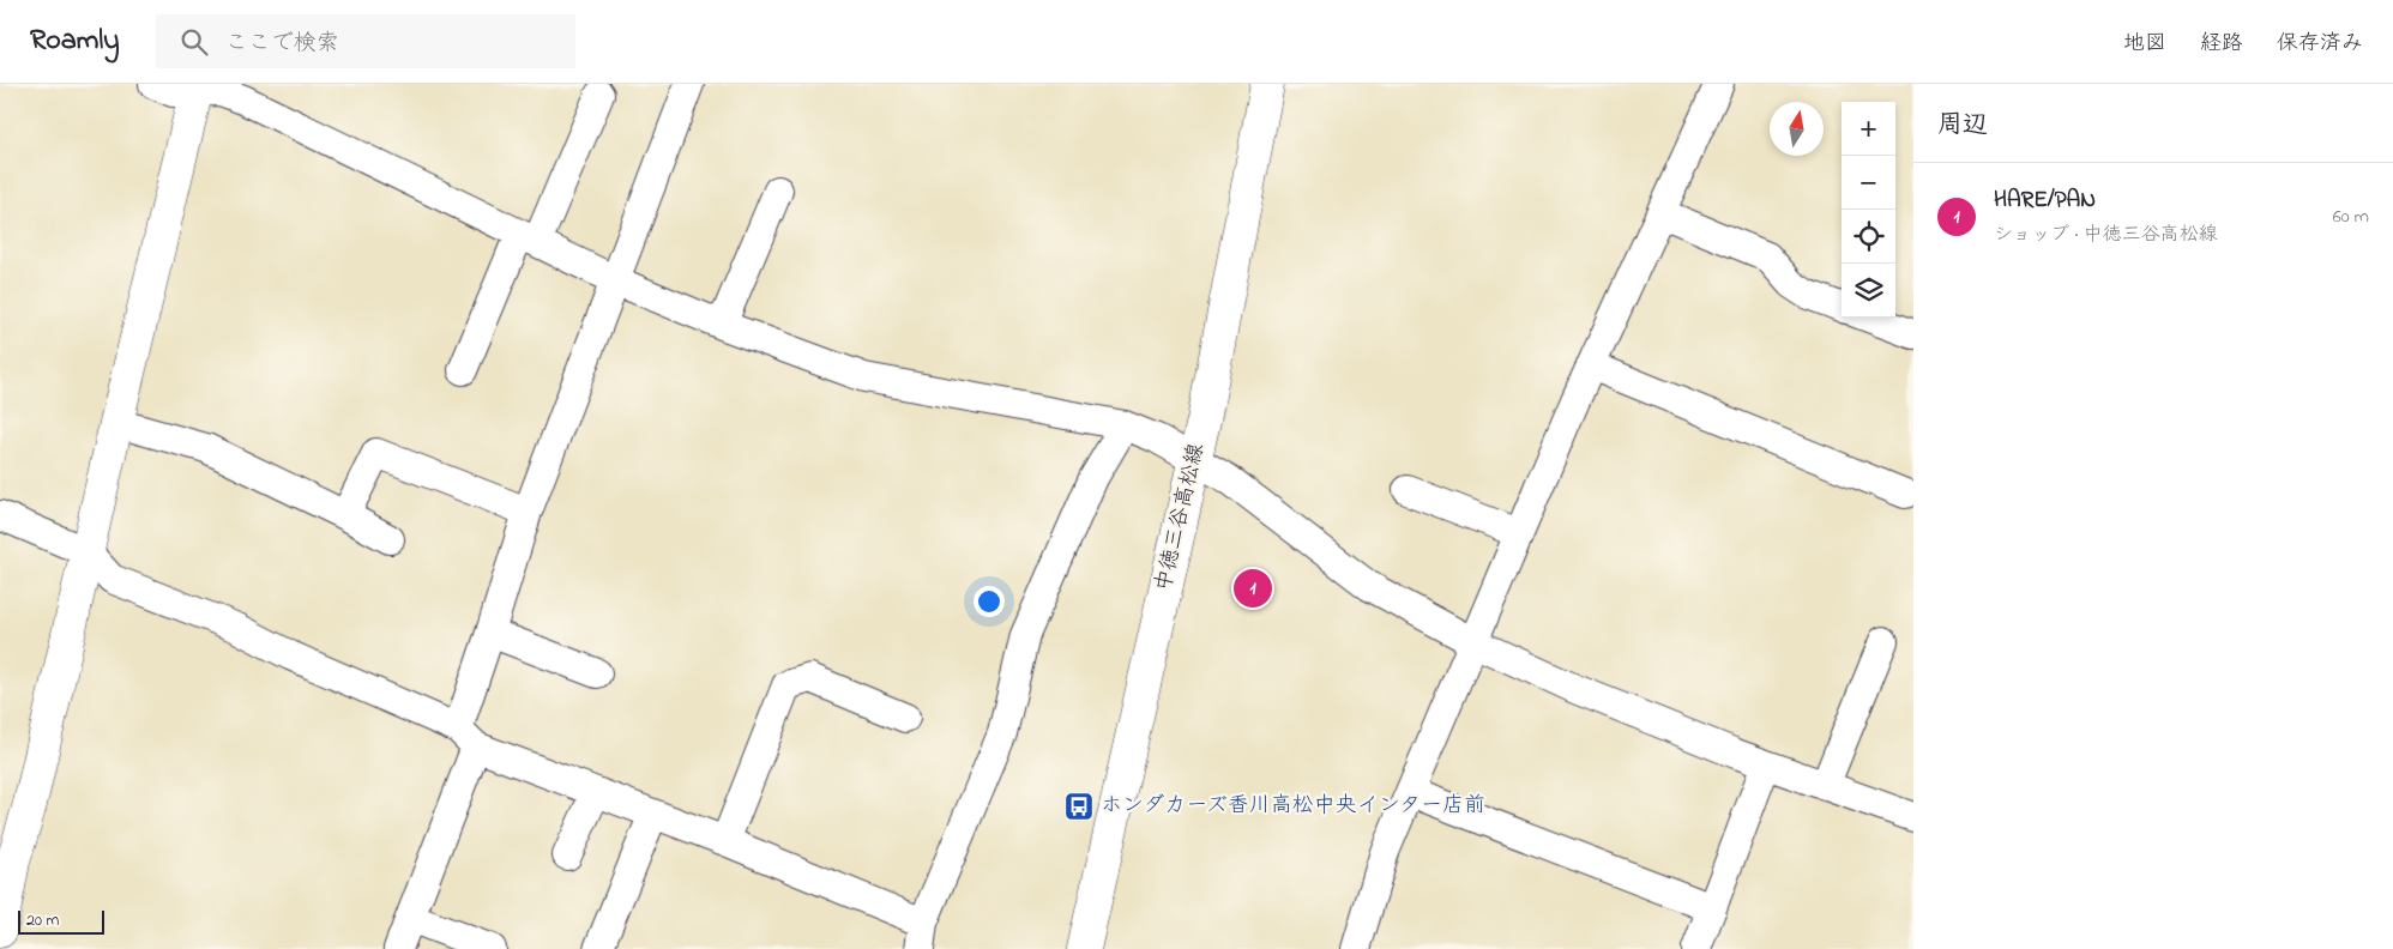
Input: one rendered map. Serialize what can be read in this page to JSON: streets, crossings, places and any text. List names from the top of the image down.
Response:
{
  "streets": {
    "main road": ["中徳三谷高松線"]
  },
  "places": {
    "bus stop": ["ホンダカーズ香川高松中央インター店前"]
  },
  "scale_bar": "20 m",
  "north": "top",
  "page": {
    "header": "Roamly",
    "search": "ここで検索",
    "nav": ["地図", "経路", "保存済み"],
    "heading": "周辺",
    "map_buttons": ["+", "−"],
    "list": [
      {
        "mark": "1",
        "name": "HARE/PAN",
        "note": "ショップ · 中徳三谷高松線",
        "value": "60 m"
      }
    ],
    "pins": "1",
    "scale": "20 m"
  }
}
